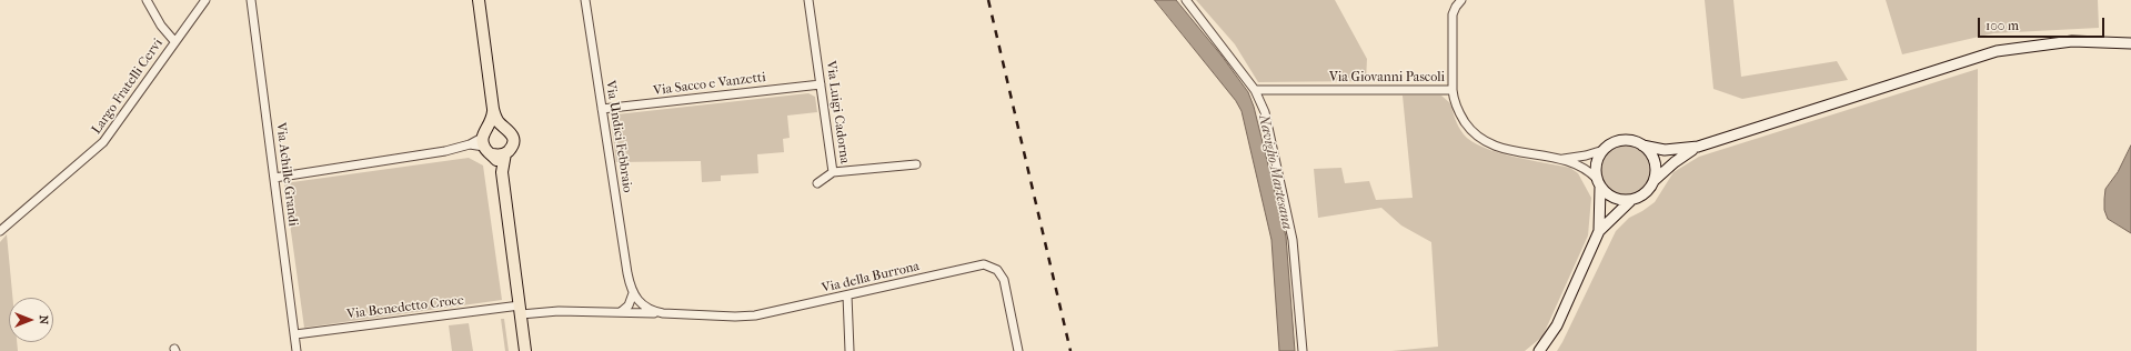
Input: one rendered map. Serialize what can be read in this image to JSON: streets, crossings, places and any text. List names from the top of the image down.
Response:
{
  "streets": {
    "street": [
      "Via Giovanni Pascoli",
      "Via Sacco e Vanzetti",
      "Largo Fratelli Cervi",
      "Via Luigi Cadorna",
      "Via Undici Febbraio",
      "Via Achille Grandi",
      "Via della Burrona",
      "Via Benedetto Croce"
    ]
  },
  "crossings": [
    ["Via Sacco e Vanzetti", "Via Luigi Cadorna"],
    ["Via Sacco e Vanzetti", "Via Undici Febbraio"],
    ["Via Undici Febbraio", "Via della Burrona"],
    ["Via Achille Grandi", "Via Benedetto Croce"],
    ["Via della Burrona", "Via Benedetto Croce"]
  ],
  "water": ["Naviglio Martesana"],
  "scale_bar": "100 m",
  "north": "right"
}
